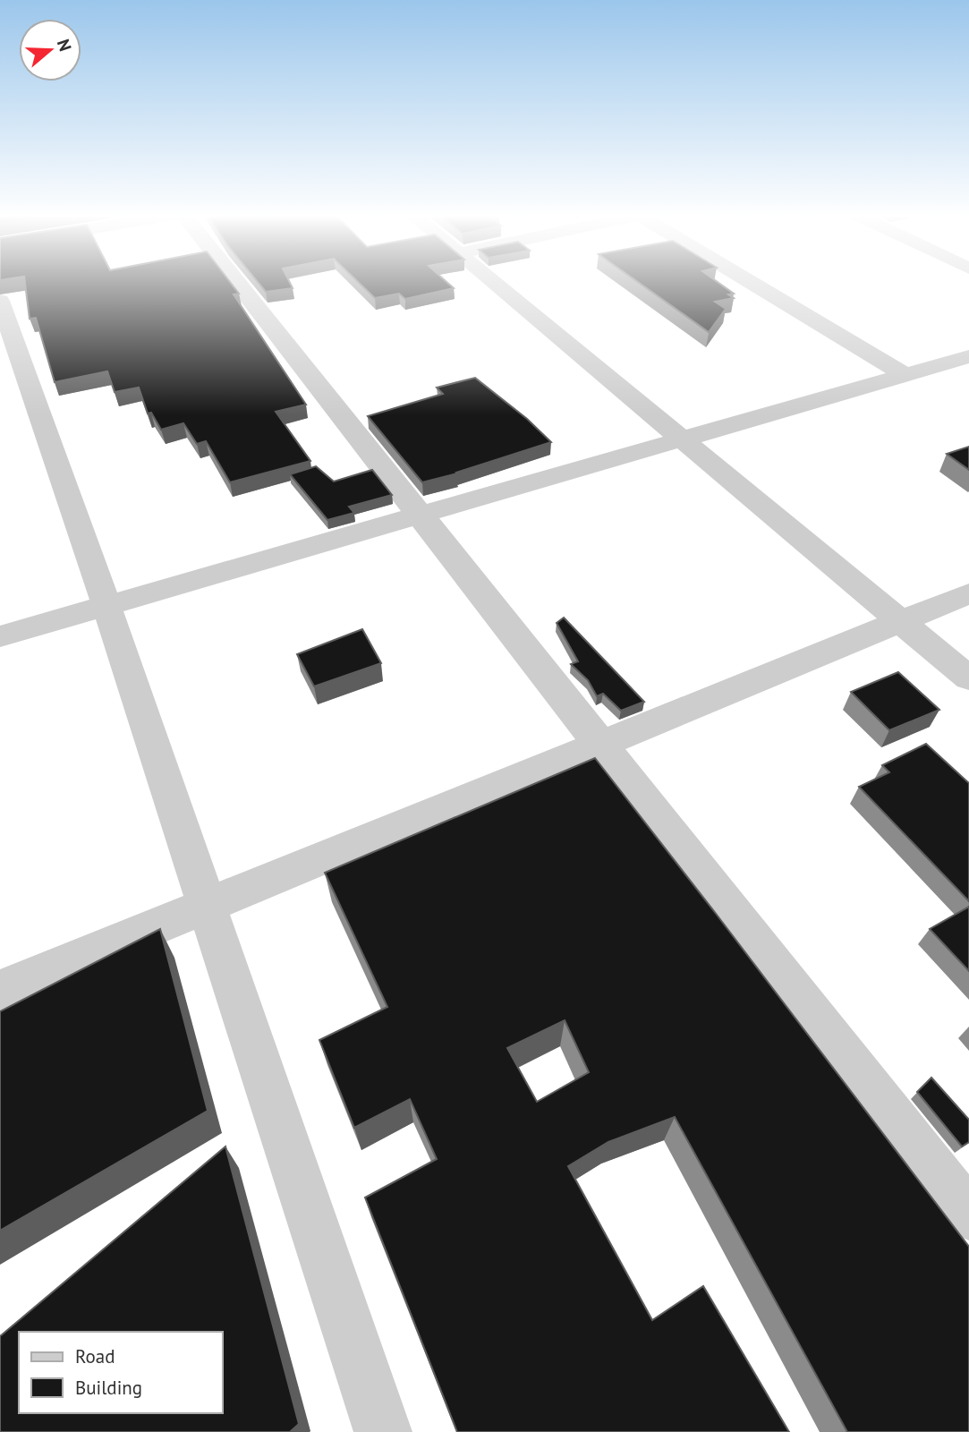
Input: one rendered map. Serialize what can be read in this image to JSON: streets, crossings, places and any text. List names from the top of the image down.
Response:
{
  "legend": ["Road", "Building"],
  "north": "right"
}
